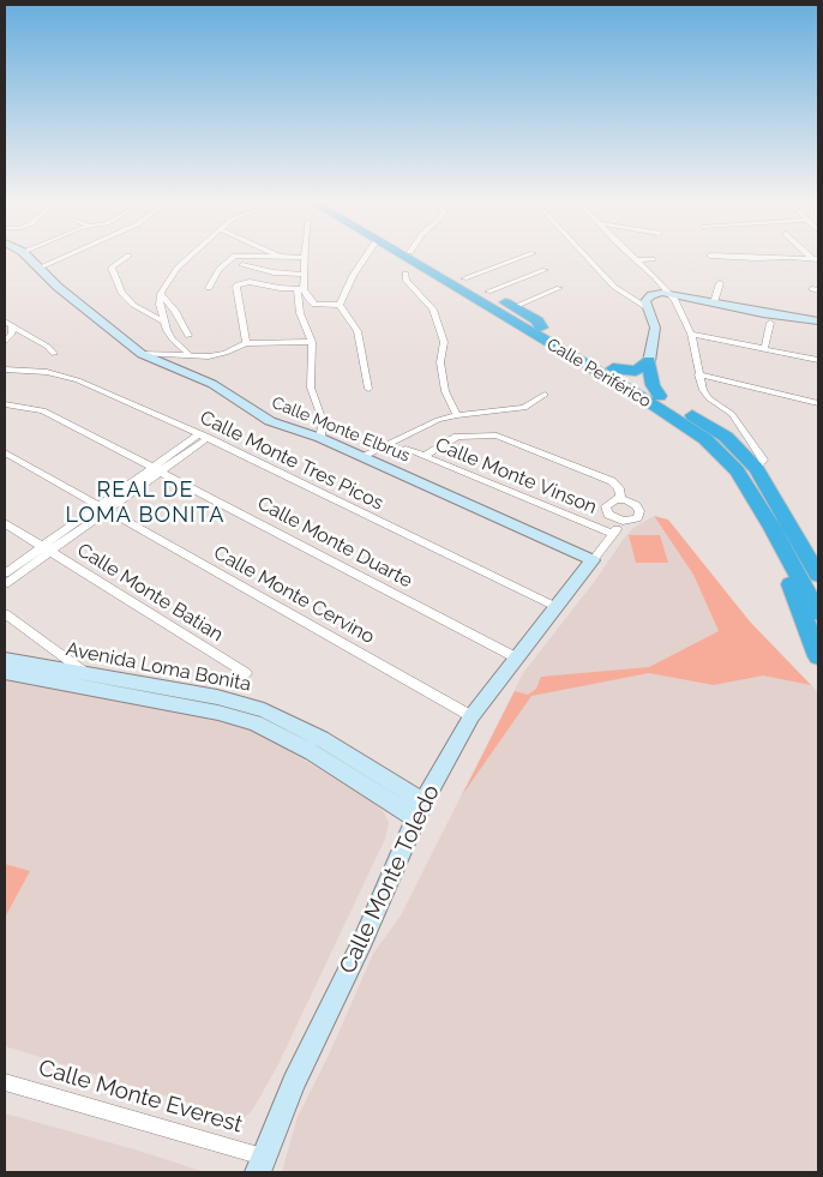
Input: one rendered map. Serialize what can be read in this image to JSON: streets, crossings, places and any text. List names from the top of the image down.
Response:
{
  "streets": {
    "highway": ["Calle Periférico"],
    "street": [
      "Calle Monte Elbrus",
      "Calle Monte Tres Picos",
      "Calle Monte Vinson",
      "Calle Monte Duarte",
      "Calle Monte Batian",
      "Calle Monte Cervino",
      "Avenida Loma Bonita",
      "Calle Monte Toledo",
      "Calle Monte Everest"
    ]
  },
  "crossings": [
    ["Calle Monte Elbrus", "Calle Monte Toledo"],
    ["Calle Monte Tres Picos", "Calle Monte Toledo"],
    ["Calle Monte Vinson", "Calle Monte Toledo"],
    ["Calle Monte Duarte", "Calle Monte Toledo"],
    ["Calle Monte Cervino", "Calle Monte Toledo"],
    ["Avenida Loma Bonita", "Calle Monte Toledo"],
    ["Calle Monte Toledo", "Calle Monte Everest"]
  ],
  "districts": ["REAL DE LOMA BONITA"]
}
